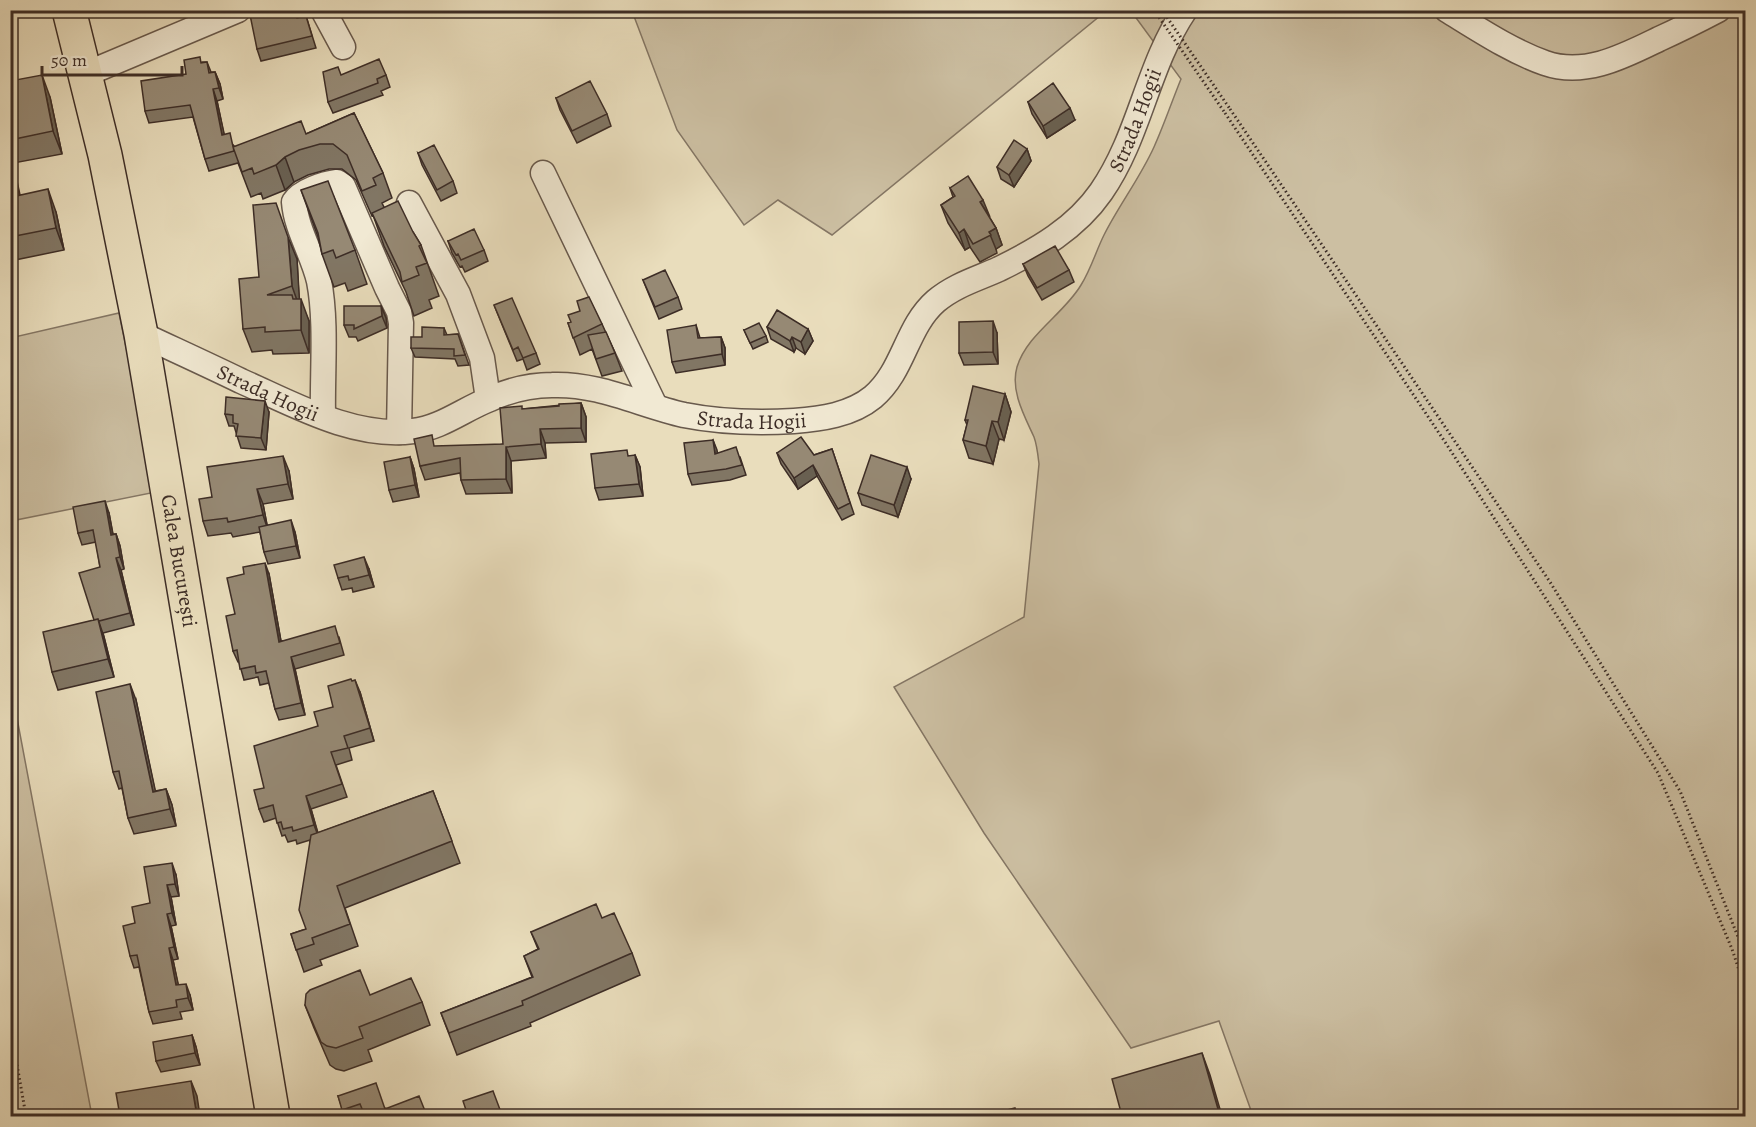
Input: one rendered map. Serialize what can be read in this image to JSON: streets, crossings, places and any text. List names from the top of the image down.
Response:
{
  "streets": {
    "highway": ["Calea București"],
    "street": ["Strada Hogii"]
  },
  "crossings": [
    ["Strada Hogii", "Calea București"]
  ],
  "scale_bar": "50 m"
}
